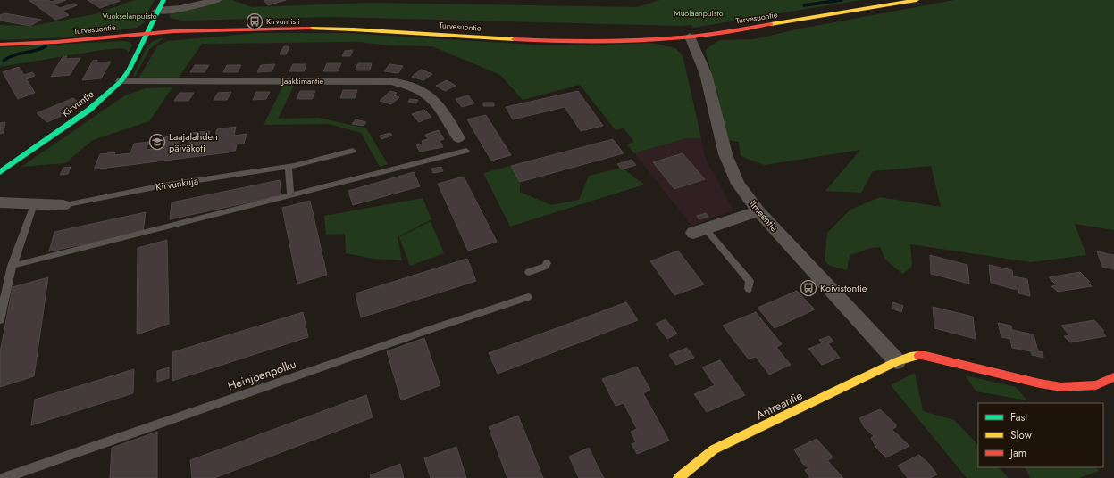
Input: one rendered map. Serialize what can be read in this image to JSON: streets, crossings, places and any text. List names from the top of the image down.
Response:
{
  "streets": {
    "main road": ["Turvesuontie", "Kirvuntie", "Antreantie"],
    "street": ["Jaakkimantie", "Kirvunkuja", "Ilmeentie"],
    "lane": ["Heinjoenpolku"]
  },
  "crossings": [
    ["Turvesuontie", "Kirvuntie"],
    ["Turvesuontie", "Ilmeentie"],
    ["Jaakkimantie", "Kirvuntie"],
    ["Ilmeentie", "Antreantie"]
  ],
  "parks": ["Muolaanpuisto", "Vuokselanpuisto"],
  "places": {
    "bus stop": ["Kirvunristi", "Koivistontie"],
    "school or university": ["Laajalahden päiväkoti"]
  },
  "legend": ["Fast", "Slow", "Jam"]
}
